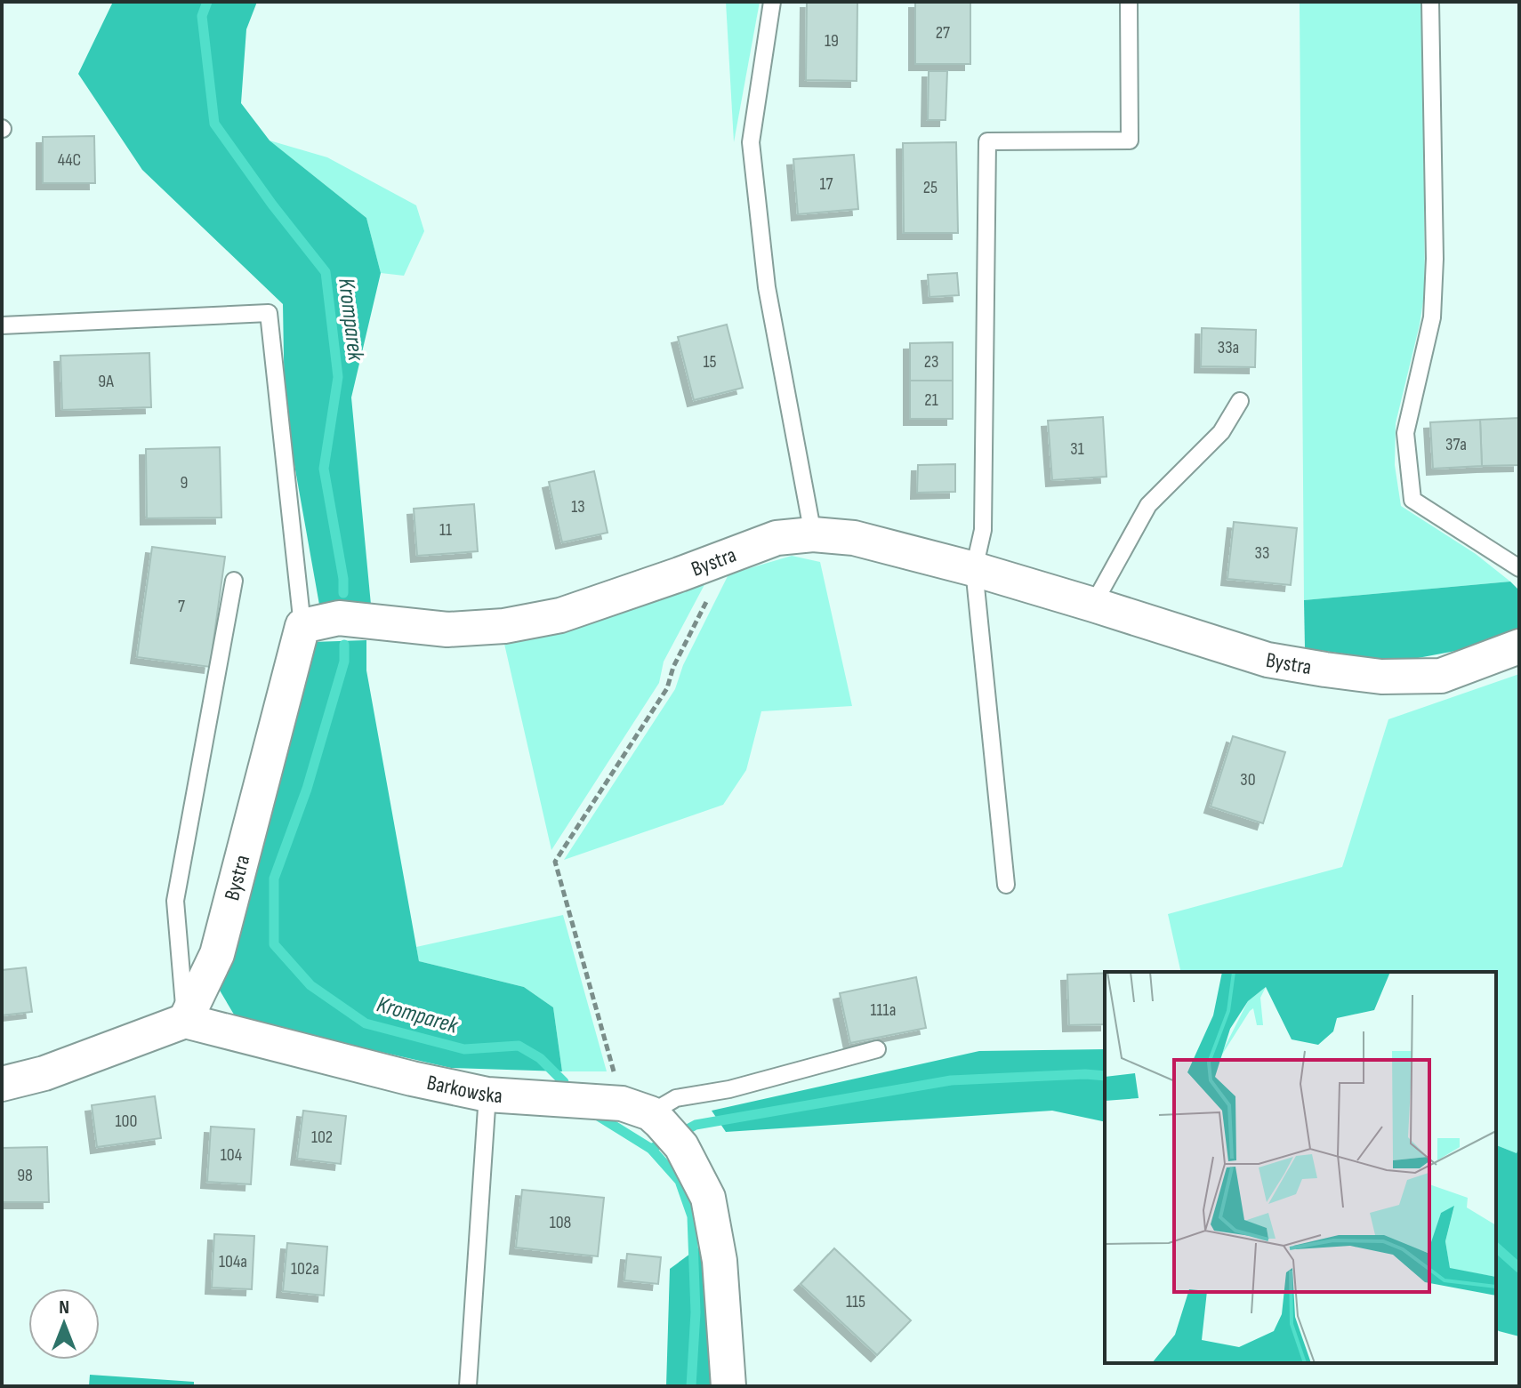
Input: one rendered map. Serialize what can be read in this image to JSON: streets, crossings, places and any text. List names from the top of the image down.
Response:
{
  "streets": {
    "street": ["Bystra", "Barkowska"]
  },
  "crossings": [
    ["Bystra", "Barkowska"]
  ],
  "water": ["Kromparek"],
  "house_numbers": [
    "27",
    "19",
    "44C",
    "17",
    "25",
    "33a",
    "15",
    "23",
    "9A",
    "21",
    "37a",
    "31",
    "9",
    "13",
    "11",
    "33",
    "7",
    "30",
    "111a",
    "100",
    "102",
    "104",
    "98",
    "108",
    "104a",
    "102a",
    "115"
  ],
  "north": "top"
}
